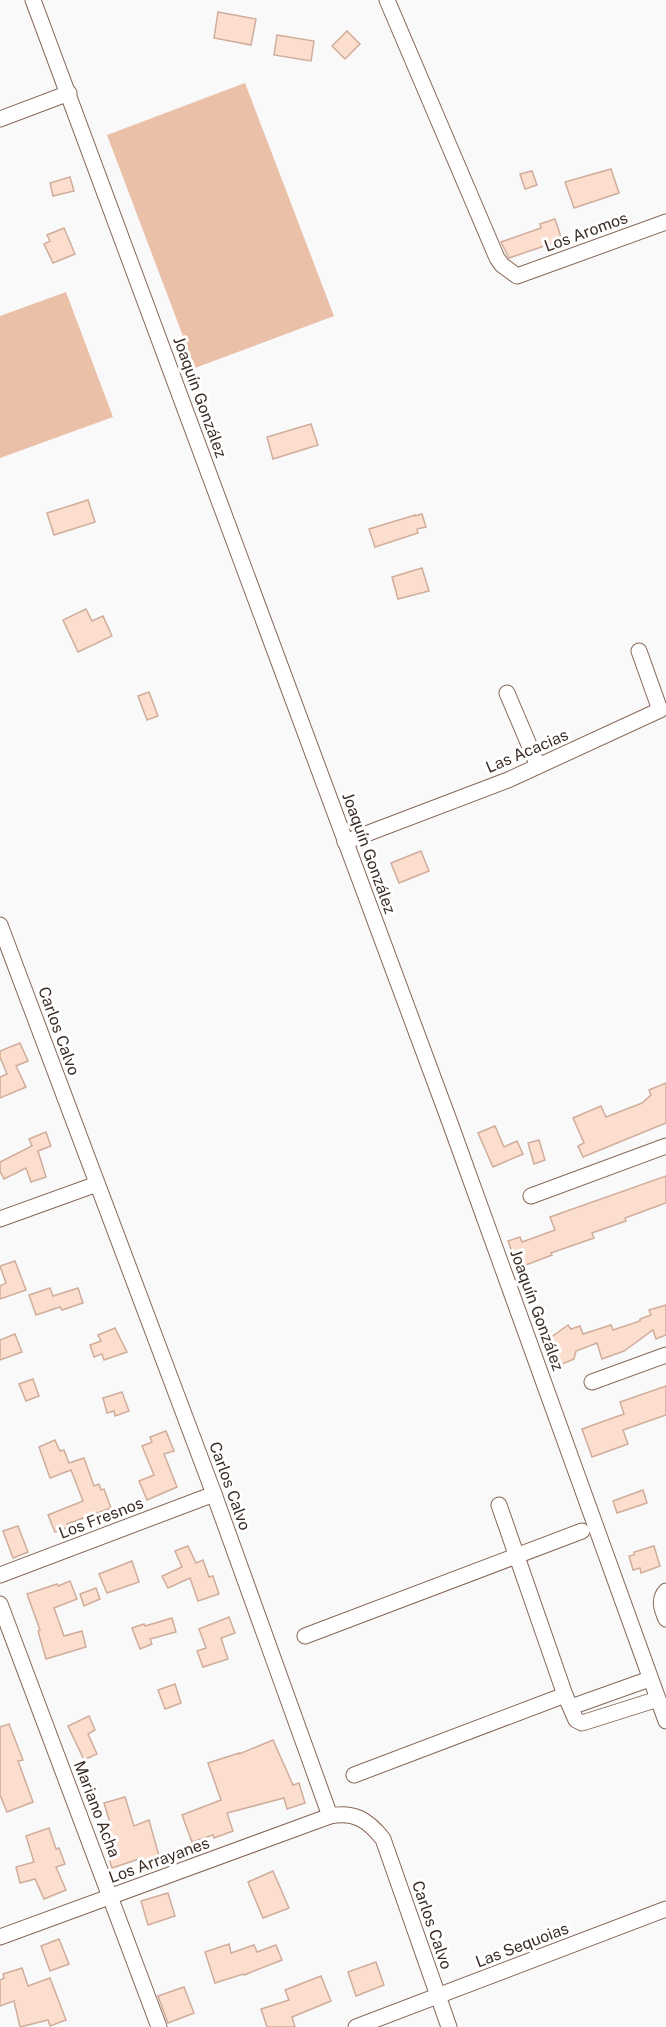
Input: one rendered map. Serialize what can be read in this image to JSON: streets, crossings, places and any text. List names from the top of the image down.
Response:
{
  "streets": {
    "street": [
      "Los Aromos",
      "Joaquín González",
      "Las Acacias",
      "Carlos Calvo",
      "Los Fresnos",
      "Mariano Acha",
      "Los Arrayanes",
      "Las Sequoias"
    ]
  },
  "crossings": [
    ["Joaquín González", "Las Acacias"],
    ["Carlos Calvo", "Los Fresnos"],
    ["Carlos Calvo", "Los Arrayanes"],
    ["Carlos Calvo", "Las Sequoias"],
    ["Mariano Acha", "Los Arrayanes"]
  ]
}
